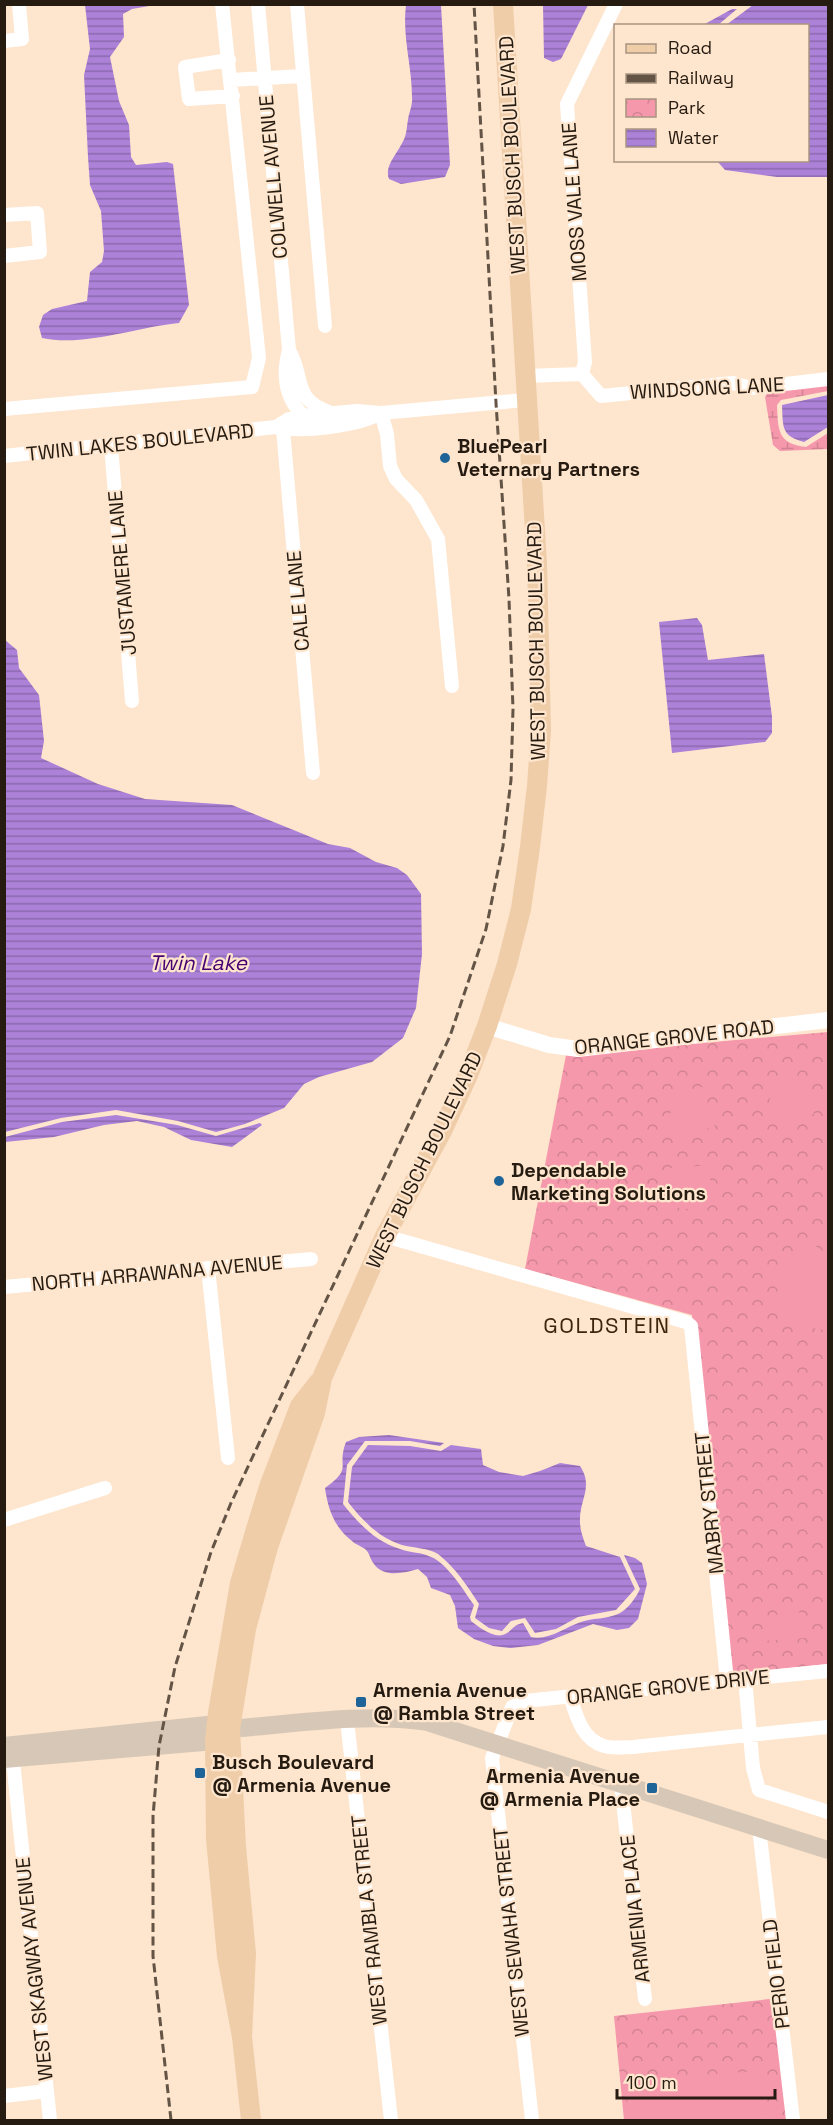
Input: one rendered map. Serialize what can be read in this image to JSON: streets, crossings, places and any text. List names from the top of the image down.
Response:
{
  "streets": {
    "main road": ["WEST BUSCH BOULEVARD"],
    "street": [
      "COLWELL AVENUE",
      "MOSS VALE LANE",
      "WINDSONG LANE",
      "TWIN LAKES BOULEVARD",
      "JUSTAMERE LANE",
      "CALE LANE",
      "ORANGE GROVE ROAD",
      "NORTH ARRAWANA AVENUE",
      "MABRY STREET",
      "ORANGE GROVE DRIVE",
      "ARMENIA PLACE",
      "WEST RAMBLA STREET",
      "WEST SEWAHA STREET",
      "WEST SKAGWAY AVENUE",
      "PERIO FIELD"
    ]
  },
  "crossings": [
    ["WEST BUSCH BOULEVARD", "TWIN LAKES BOULEVARD"],
    ["WEST BUSCH BOULEVARD", "ORANGE GROVE ROAD"],
    ["WEST BUSCH BOULEVARD", "MABRY STREET"],
    ["COLWELL AVENUE", "TWIN LAKES BOULEVARD"],
    ["MOSS VALE LANE", "WINDSONG LANE"],
    ["TWIN LAKES BOULEVARD", "JUSTAMERE LANE"],
    ["TWIN LAKES BOULEVARD", "CALE LANE"],
    ["MABRY STREET", "ORANGE GROVE DRIVE"],
    ["ORANGE GROVE DRIVE", "WEST SEWAHA STREET"]
  ],
  "districts": ["GOLDSTEIN"],
  "water": ["Twin Lake"],
  "places": {
    "other": ["BluePearl Veternary Partners", "Dependable Marketing Solutions"],
    "transit": ["Armenia Avenue @ Rambla Street", "Busch Boulevard @ Armenia Avenue", "Armenia Avenue @ Armenia Place"]
  },
  "legend": [
    "Road",
    "Railway",
    "Park",
    "Water"
  ],
  "scale_bar": "100 m"
}
